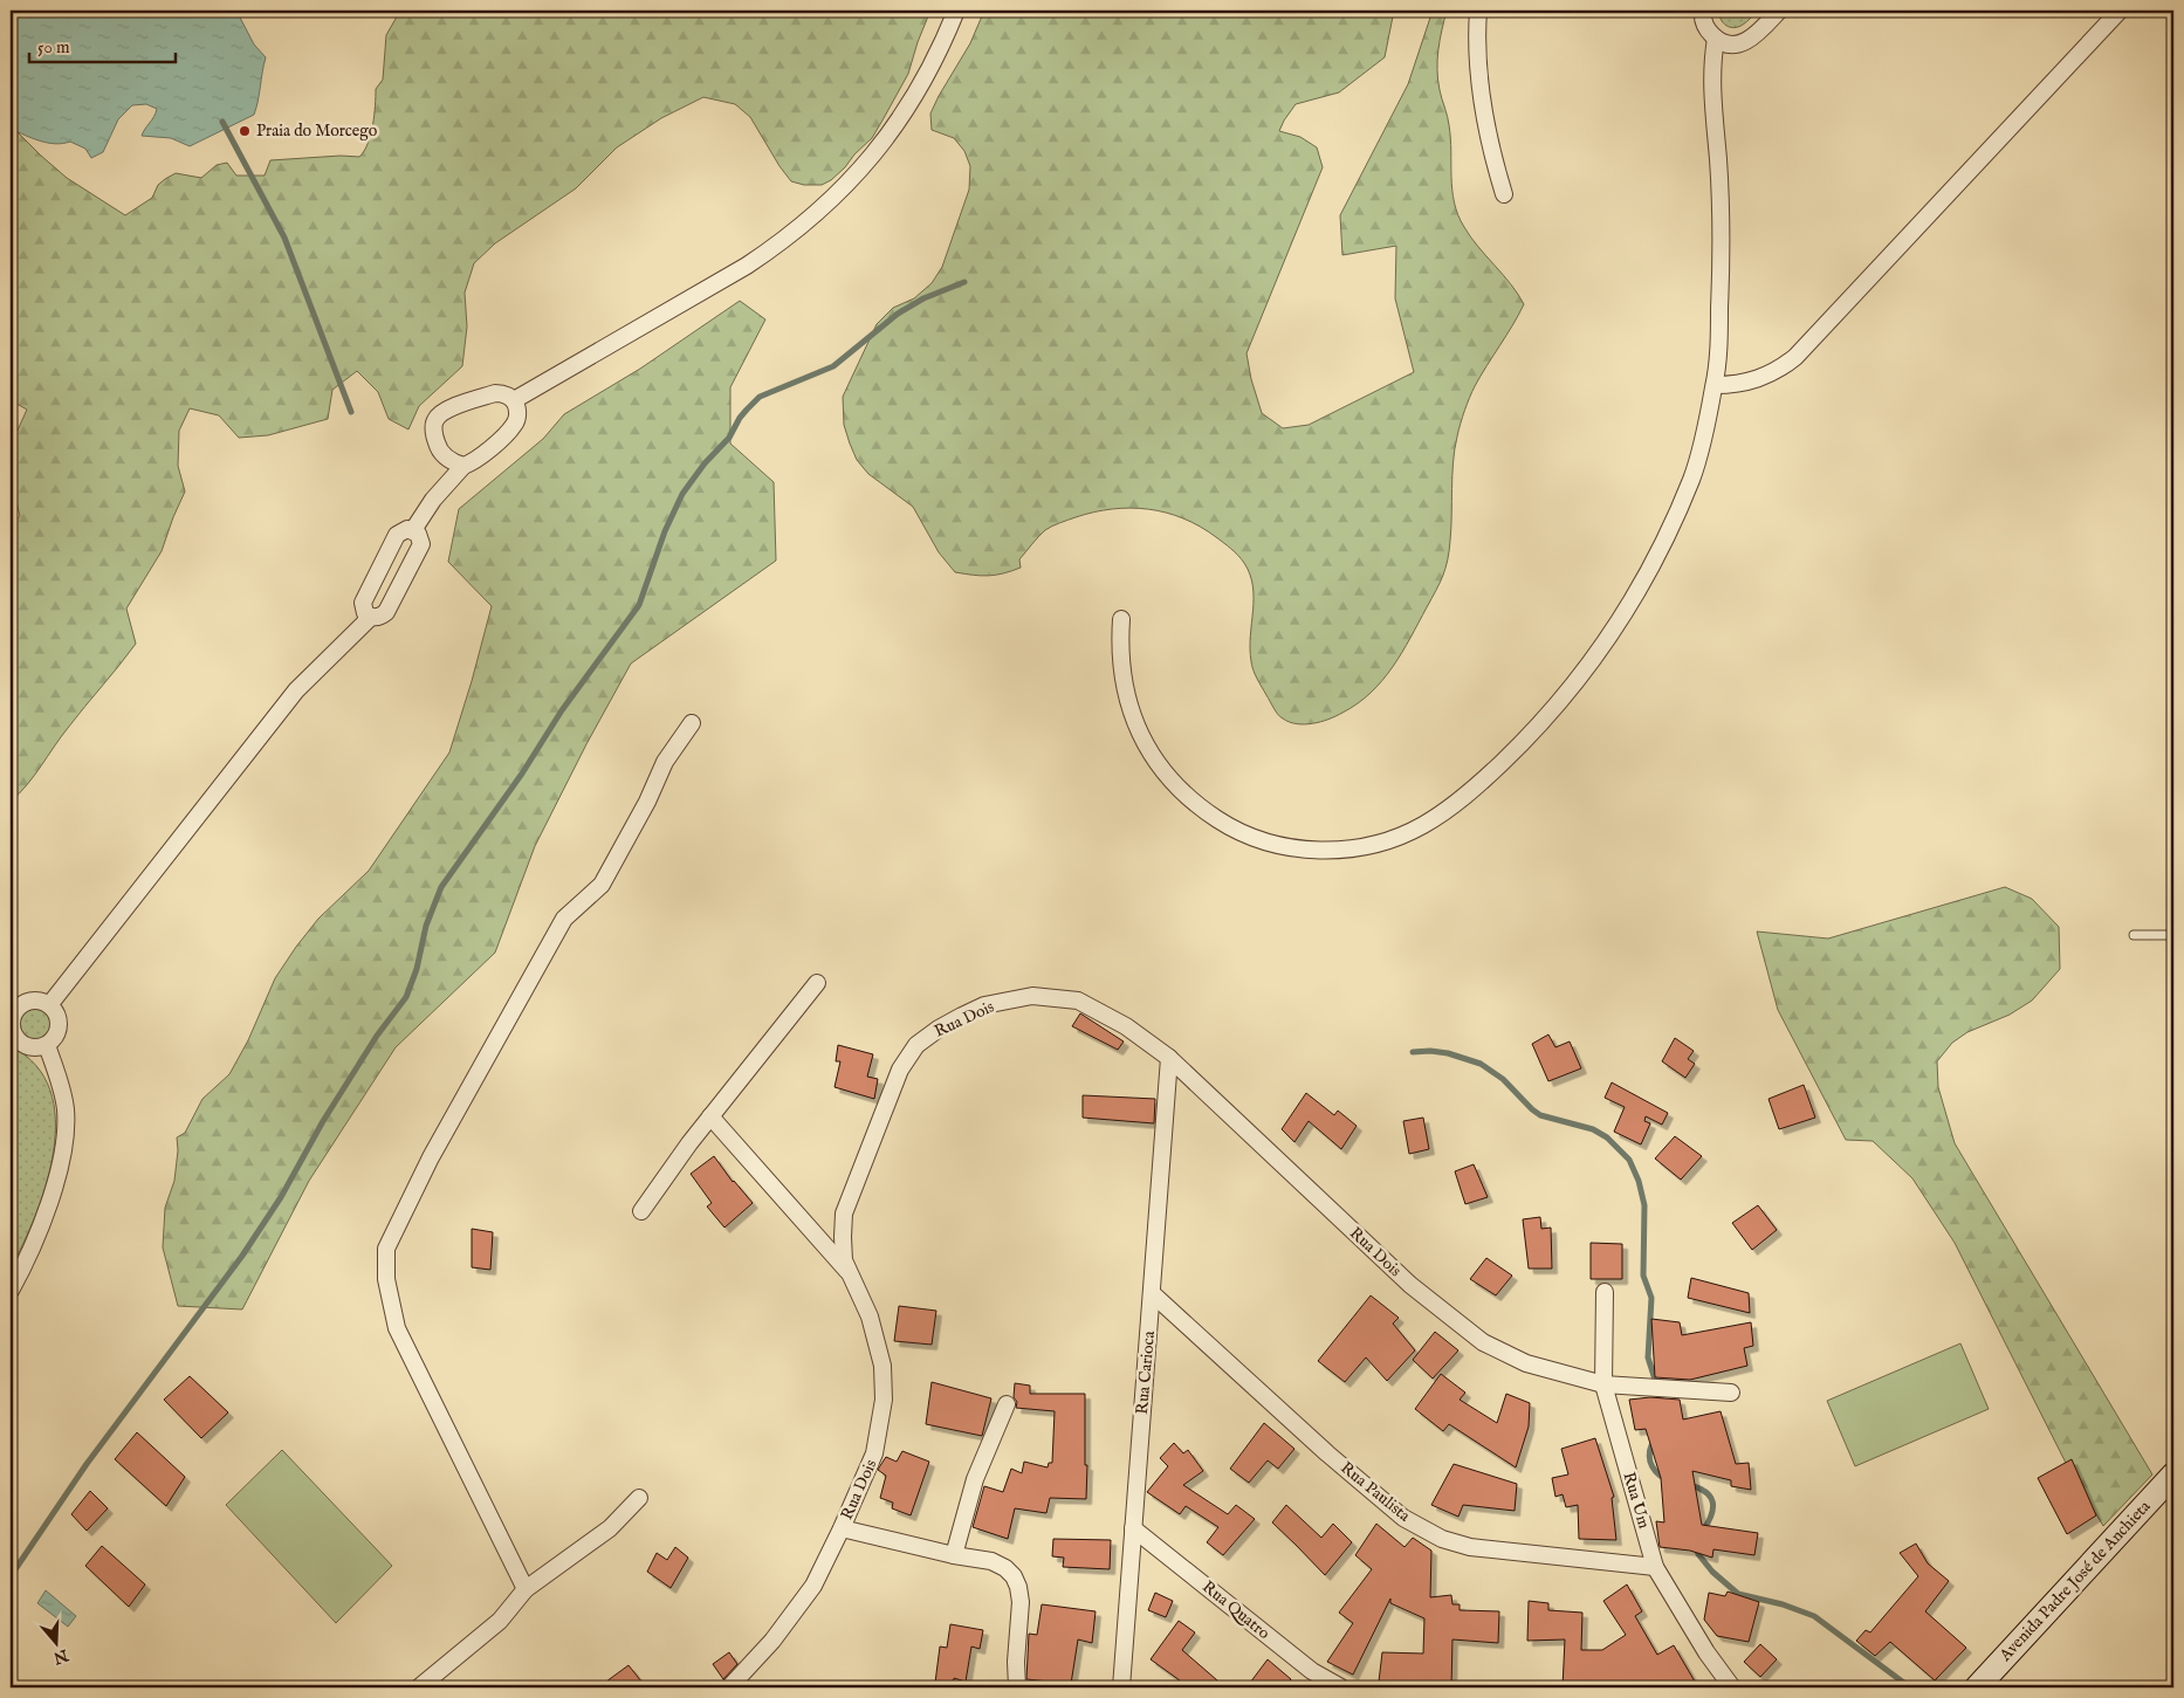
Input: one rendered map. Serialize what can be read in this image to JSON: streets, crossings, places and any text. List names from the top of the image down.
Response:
{
  "streets": {
    "main road": ["Avenida Padre José de Anchieta"],
    "street": [
      "Rua Dois",
      "Rua Carioca",
      "Rua Paulista",
      "Rua Um",
      "Rua Quatro"
    ]
  },
  "crossings": [
    ["Rua Dois", "Rua Carioca"],
    ["Rua Dois", "Rua Um"],
    ["Rua Carioca", "Rua Paulista"],
    ["Rua Carioca", "Rua Quatro"],
    ["Rua Paulista", "Rua Um"]
  ],
  "places": ["Praia do Morcego"],
  "scale_bar": "50 m",
  "north": "bottom"
}
